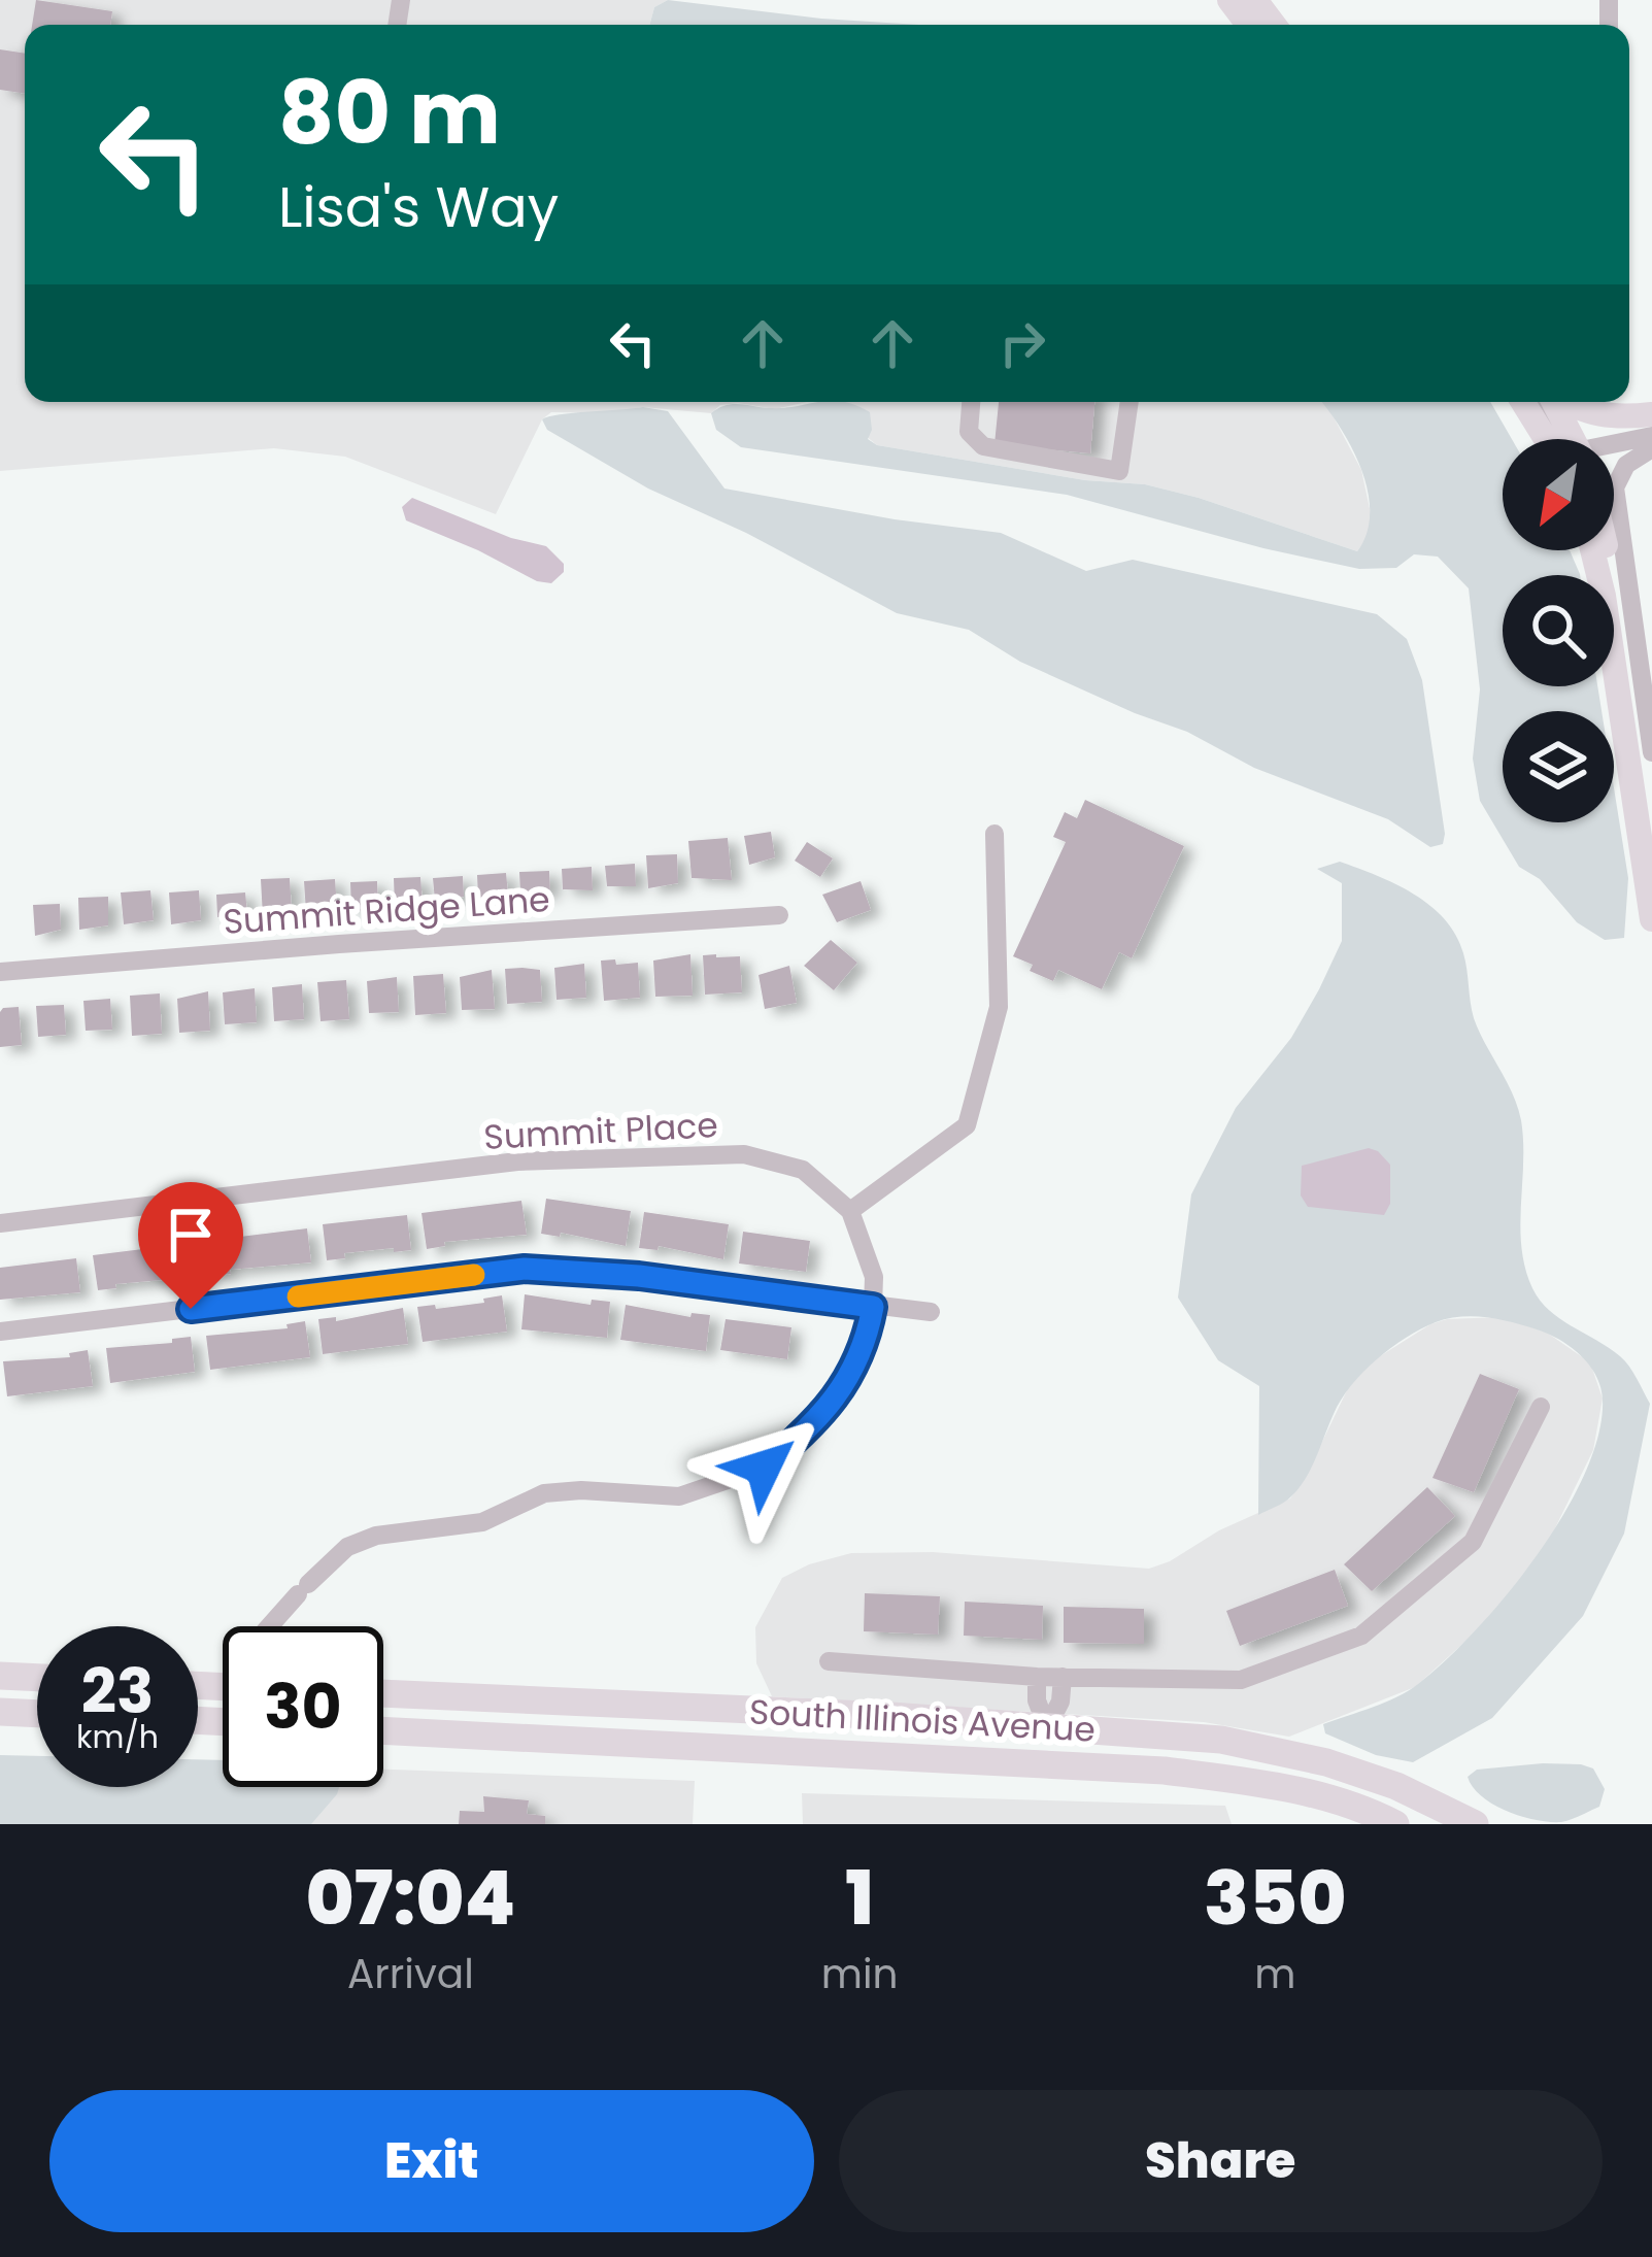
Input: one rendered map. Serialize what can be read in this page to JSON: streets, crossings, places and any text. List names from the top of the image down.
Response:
{
  "streets": {
    "highway": ["South Illinois Avenue"],
    "street": ["Summit Ridge Lane", "Summit Place"]
  },
  "north": "bottom left",
  "page": {
    "turn": ["80 m", "Lisa's Way"],
    "speed": "23 km/h",
    "limit": "30",
    "eta": [
      "07:04",
      "Arrival",
      "1",
      "min",
      "350",
      "m"
    ],
    "buttons": ["Exit", "Share"]
  }
}
